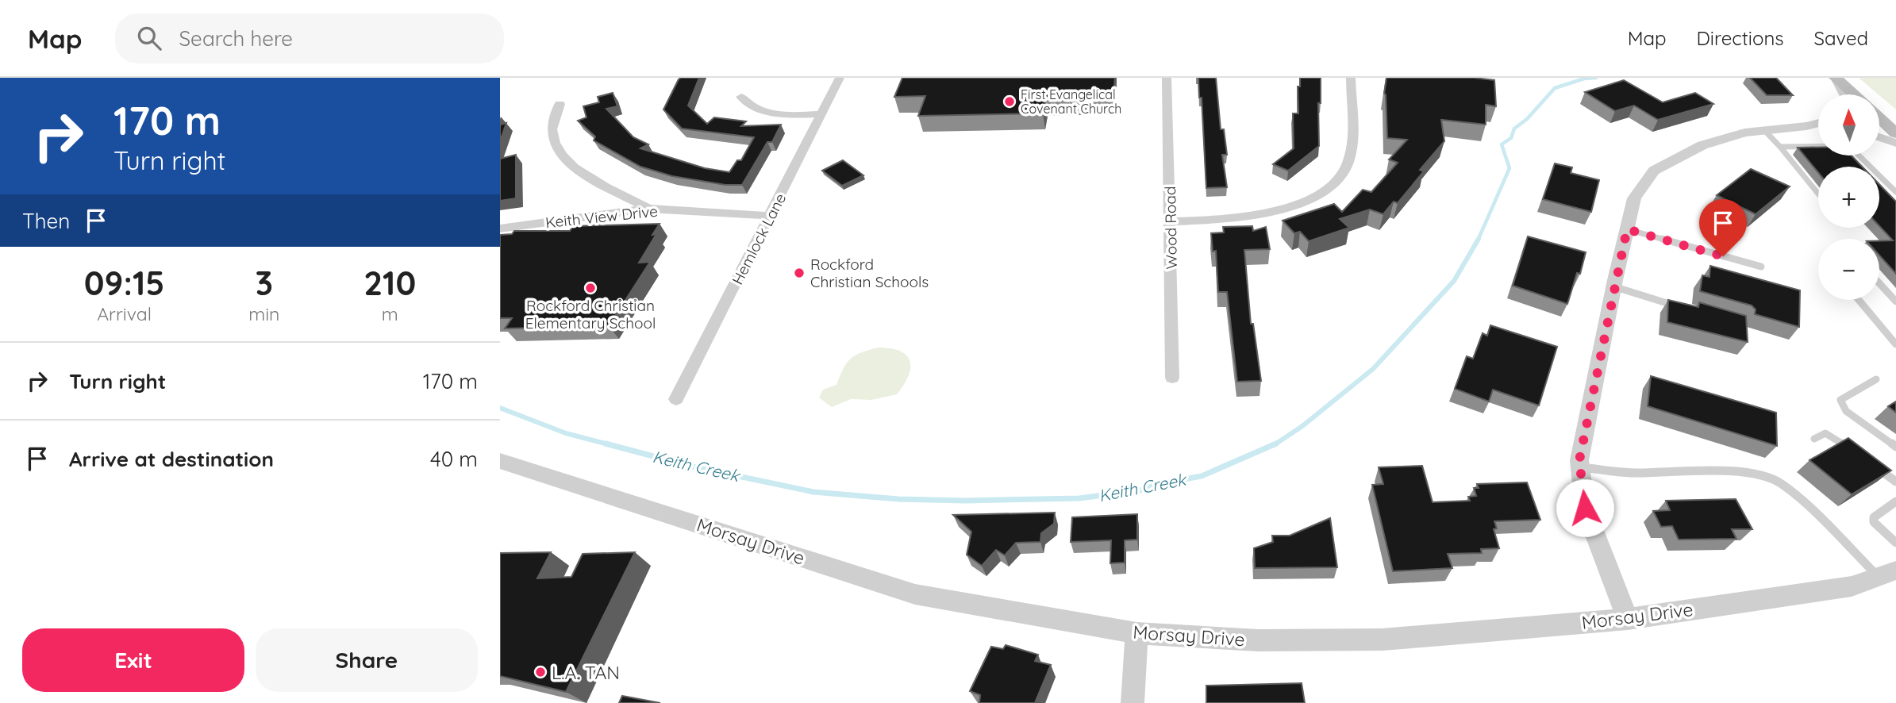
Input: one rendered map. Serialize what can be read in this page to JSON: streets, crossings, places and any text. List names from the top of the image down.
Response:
{
  "streets": {
    "street": [
      "Keith View Drive",
      "Wood Road",
      "Hemlock Lane",
      "Morsay Drive"
    ]
  },
  "crossings": [
    ["Keith View Drive", "Hemlock Lane"]
  ],
  "water": ["Keith Creek"],
  "places": [
    "First Evangelical Covenant Church",
    "Rockford Christian Schools",
    "Rockford Christian Elementary School",
    "L.A. TAN"
  ],
  "north": "top",
  "page": {
    "header": "Map",
    "search": "Search here",
    "nav": ["Map", "Directions", "Saved"],
    "turn": ["170 m", "Turn right"],
    "map_buttons": ["+", "−"],
    "then": "Then",
    "eta": [
      "09:15",
      "Arrival",
      "3",
      "min",
      "210",
      "m"
    ],
    "list": [
      {
        "name": "Turn right",
        "value": "170 m"
      },
      {
        "name": "Arrive at destination",
        "value": "40 m"
      }
    ],
    "buttons": ["Exit", "Share"]
  }
}
